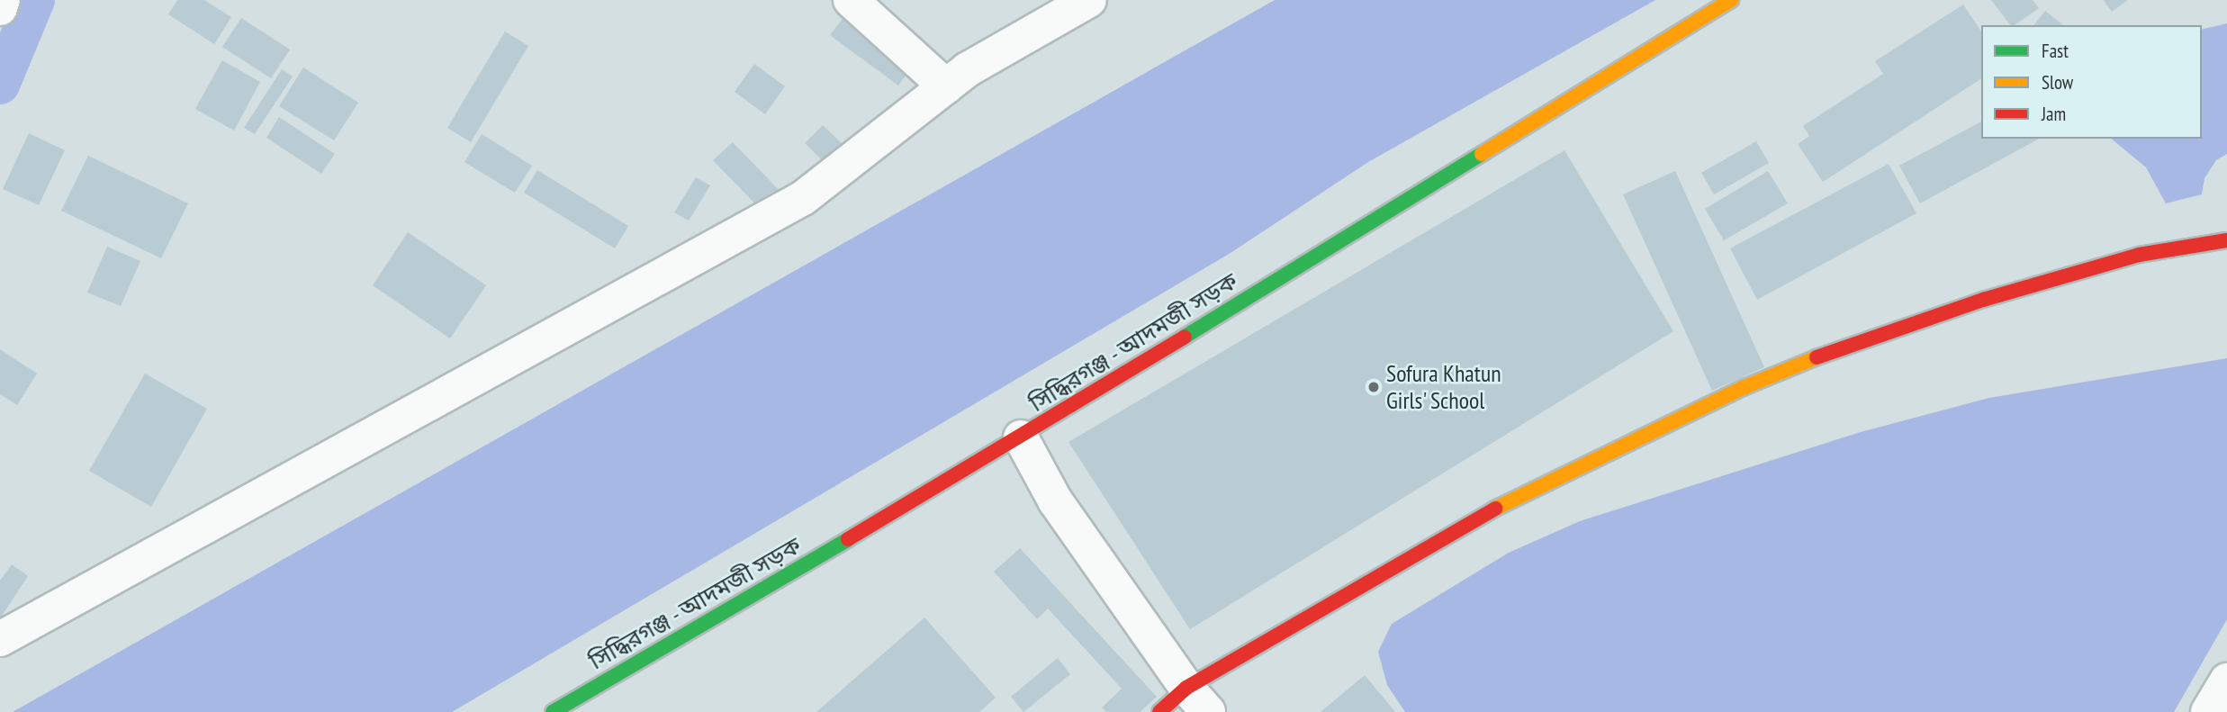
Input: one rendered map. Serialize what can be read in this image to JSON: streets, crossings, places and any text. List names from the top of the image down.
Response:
{
  "streets": {
    "main road": ["সিদ্ধিরগঞ্জ - আদমজী সড়ক"]
  },
  "places": ["Sofura Khatun Girls' School"],
  "legend": ["Fast", "Slow", "Jam"]
}
